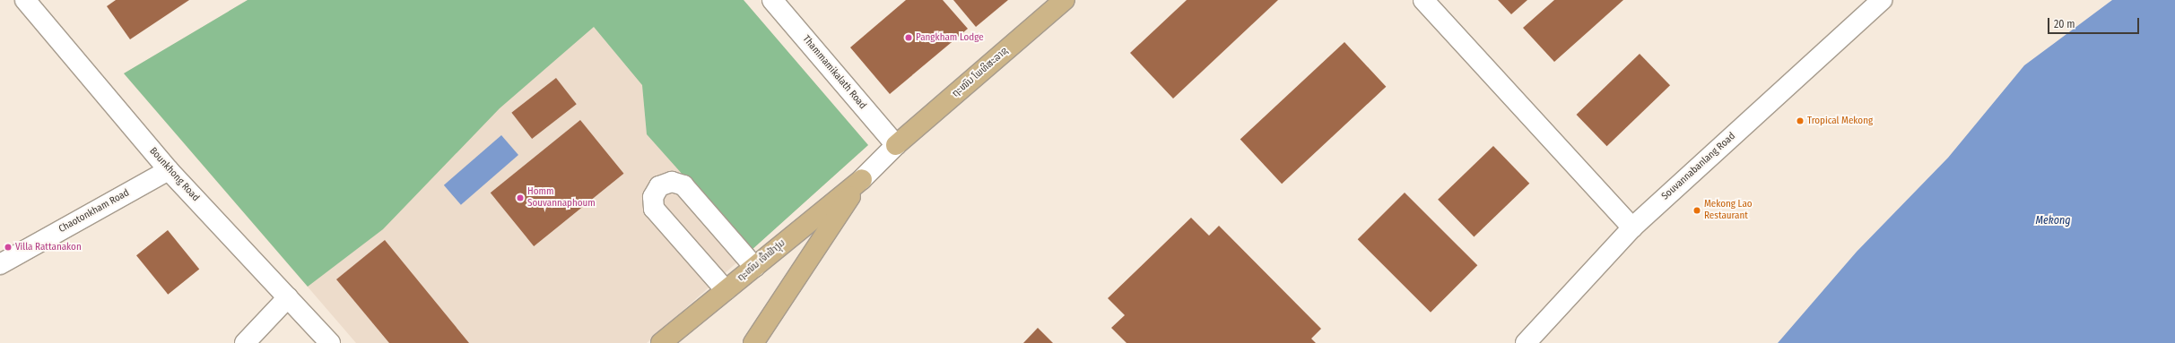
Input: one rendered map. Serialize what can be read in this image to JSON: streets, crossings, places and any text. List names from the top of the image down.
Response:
{
  "streets": {
    "main road": ["ຖະໜົນ ໂພທິສະລາຊ", "ຖະໜົນ ເຈົ້າຟ້າງຸ່ມ"],
    "street": [
      "Thammamikalath Road",
      "Souvannabanlang Road",
      "Bounkhong Road",
      "Chaotonkham Road"
    ]
  },
  "crossings": [
    ["Thammamikalath Road", "ຖະໜົນ ໂພທິສະລາຊ"],
    ["Thammamikalath Road", "ຖະໜົນ ເຈົ້າຟ້າງຸ່ມ"],
    ["ຖະໜົນ ໂພທິສະລາຊ", "ຖະໜົນ ເຈົ້າຟ້າງຸ່ມ"],
    ["Bounkhong Road", "Chaotonkham Road"]
  ],
  "water": ["Mekong"],
  "places": [
    "Pangkham Lodge",
    "Tropical Mekong",
    "Homm Souvannaphoum",
    "Mekong Lao Restaurant",
    "Villa Rattanakon"
  ],
  "scale_bar": "20 m"
}
